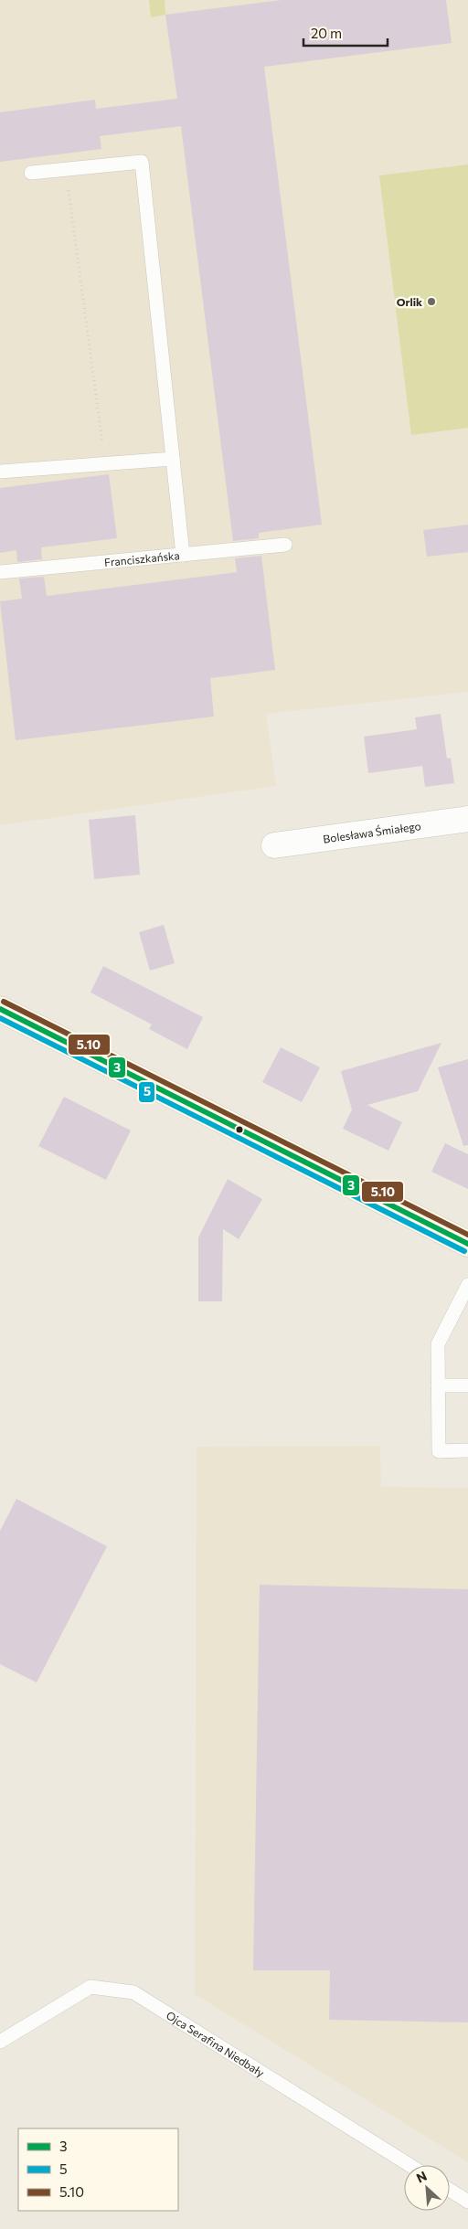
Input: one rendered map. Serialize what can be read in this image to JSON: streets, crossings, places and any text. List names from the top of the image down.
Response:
{
  "streets": {
    "street": ["Bolesława Śmiałego"],
    "lane": ["Franciszkańska", "Ojca Serafina Niedbały"]
  },
  "places": ["Orlik"],
  "lines": ["transit line 5.10", "transit line 3", "transit line 5"],
  "legend": ["3", "5", "5.10"],
  "scale_bar": "20 m",
  "north": "top left"
}
